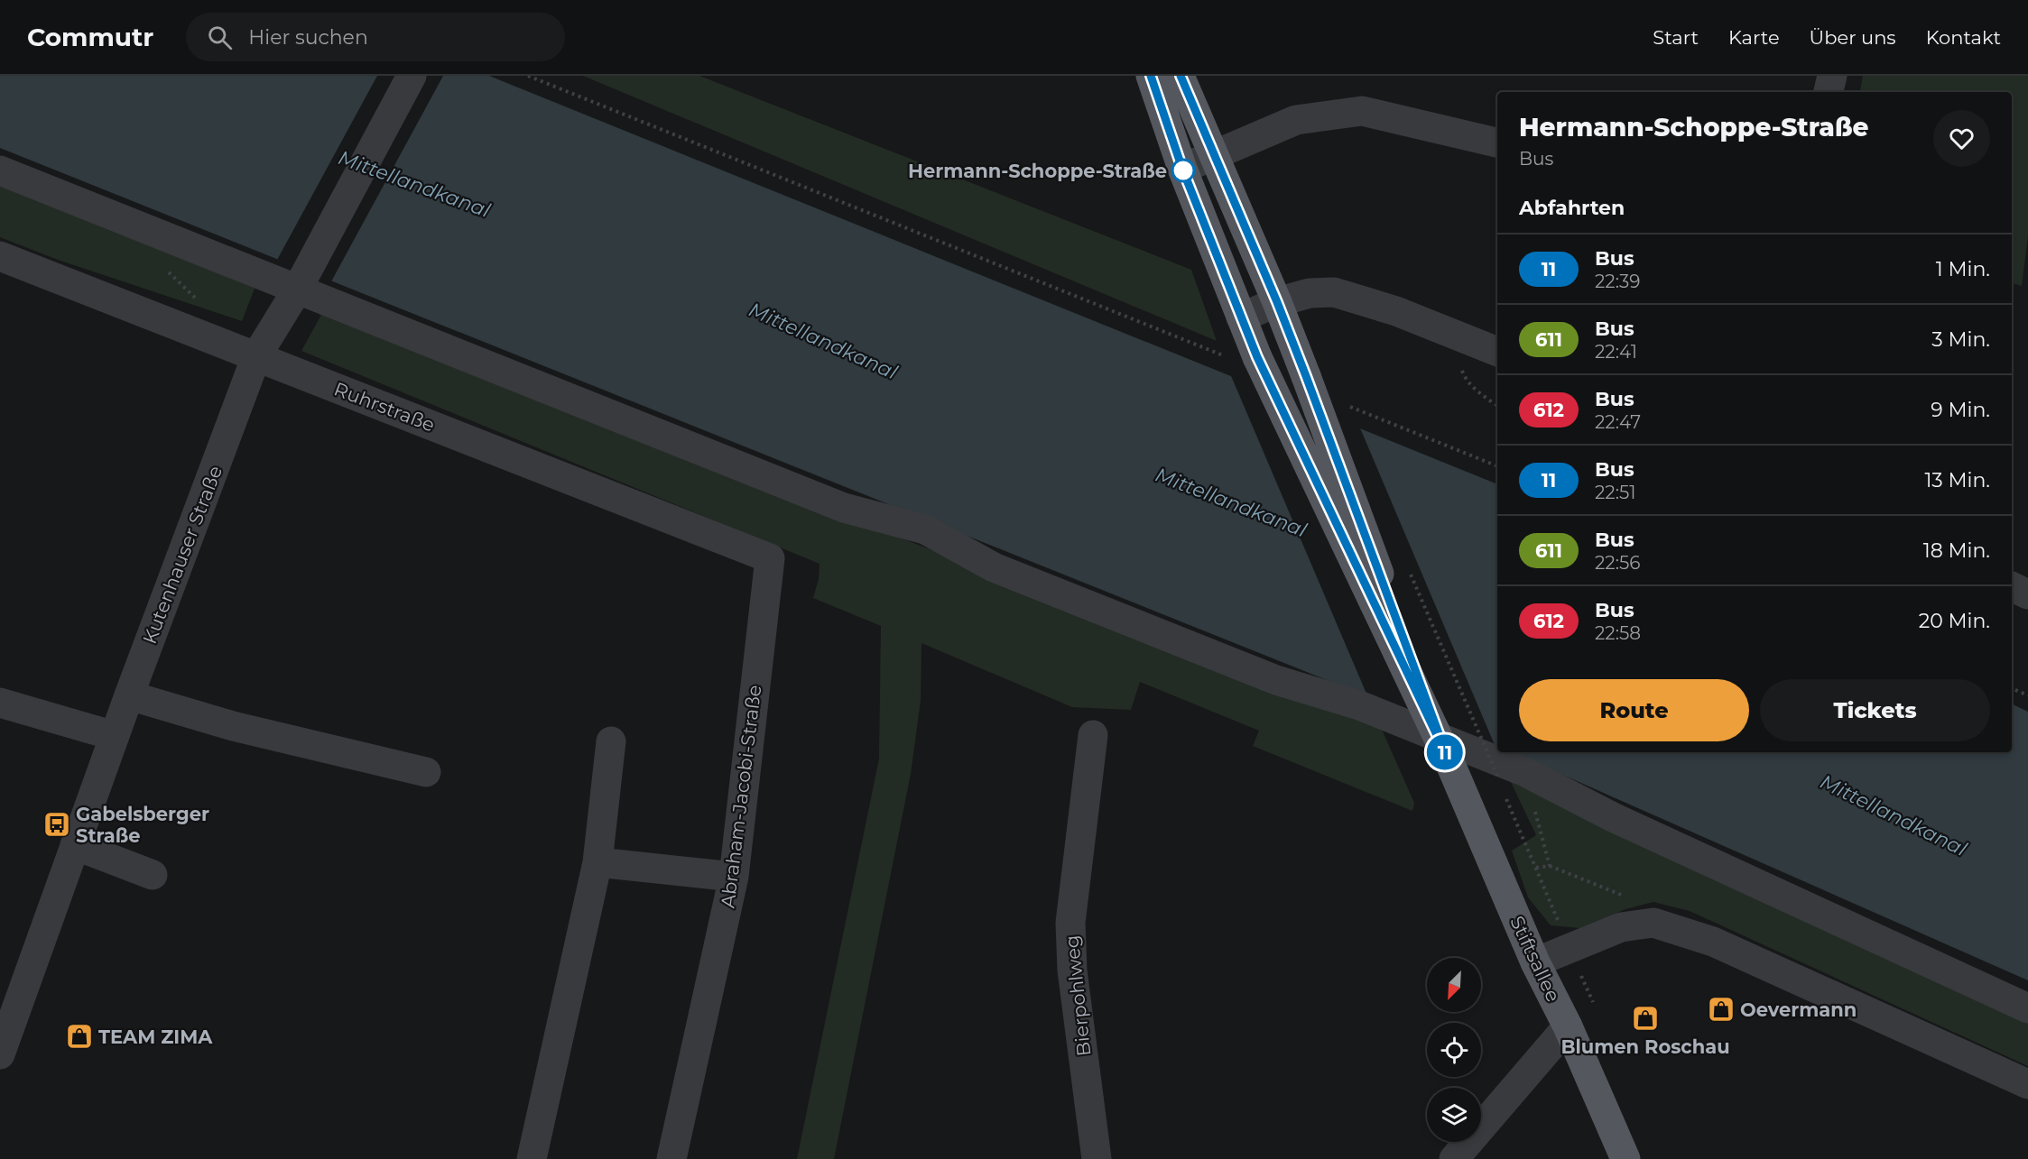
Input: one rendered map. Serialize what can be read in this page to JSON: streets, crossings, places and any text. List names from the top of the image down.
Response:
{
  "streets": {
    "main road": ["Stiftsallee"],
    "street": [
      "Ruhrstraße",
      "Kutenhauser Straße",
      "Abraham-Jacobi-Straße",
      "Bierpohlweg"
    ]
  },
  "crossings": [
    ["Ruhrstraße", "Kutenhauser Straße"],
    ["Ruhrstraße", "Abraham-Jacobi-Straße"]
  ],
  "water": ["Mittellandkanal"],
  "places": {
    "other": ["Hermann-Schoppe-Straße"],
    "bus stop": ["Gabelsberger Straße"],
    "shop": ["Oevermann", "Blumen Roschau", "TEAM ZIMA"]
  },
  "lines": ["bus line 11"],
  "north": "bottom left",
  "page": {
    "header": "Commutr",
    "search": "Hier suchen",
    "nav": [
      "Start",
      "Karte",
      "Über uns",
      "Kontakt"
    ],
    "on_map": "11",
    "heading": [
      ["Hermann-Schoppe-Straße", "Bus"],
      "Abfahrten"
    ],
    "list": [
      {
        "mark": "11",
        "name": "Bus",
        "note": "22:39",
        "value": "1 Min."
      },
      {
        "mark": "611",
        "name": "Bus",
        "note": "22:41",
        "value": "3 Min."
      },
      {
        "mark": "612",
        "name": "Bus",
        "note": "22:47",
        "value": "9 Min."
      },
      {
        "mark": "11",
        "name": "Bus",
        "note": "22:51",
        "value": "13 Min."
      },
      {
        "mark": "611",
        "name": "Bus",
        "note": "22:56",
        "value": "18 Min."
      },
      {
        "mark": "612",
        "name": "Bus",
        "note": "22:58",
        "value": "20 Min."
      }
    ],
    "buttons": ["Route", "Tickets"]
  }
}
